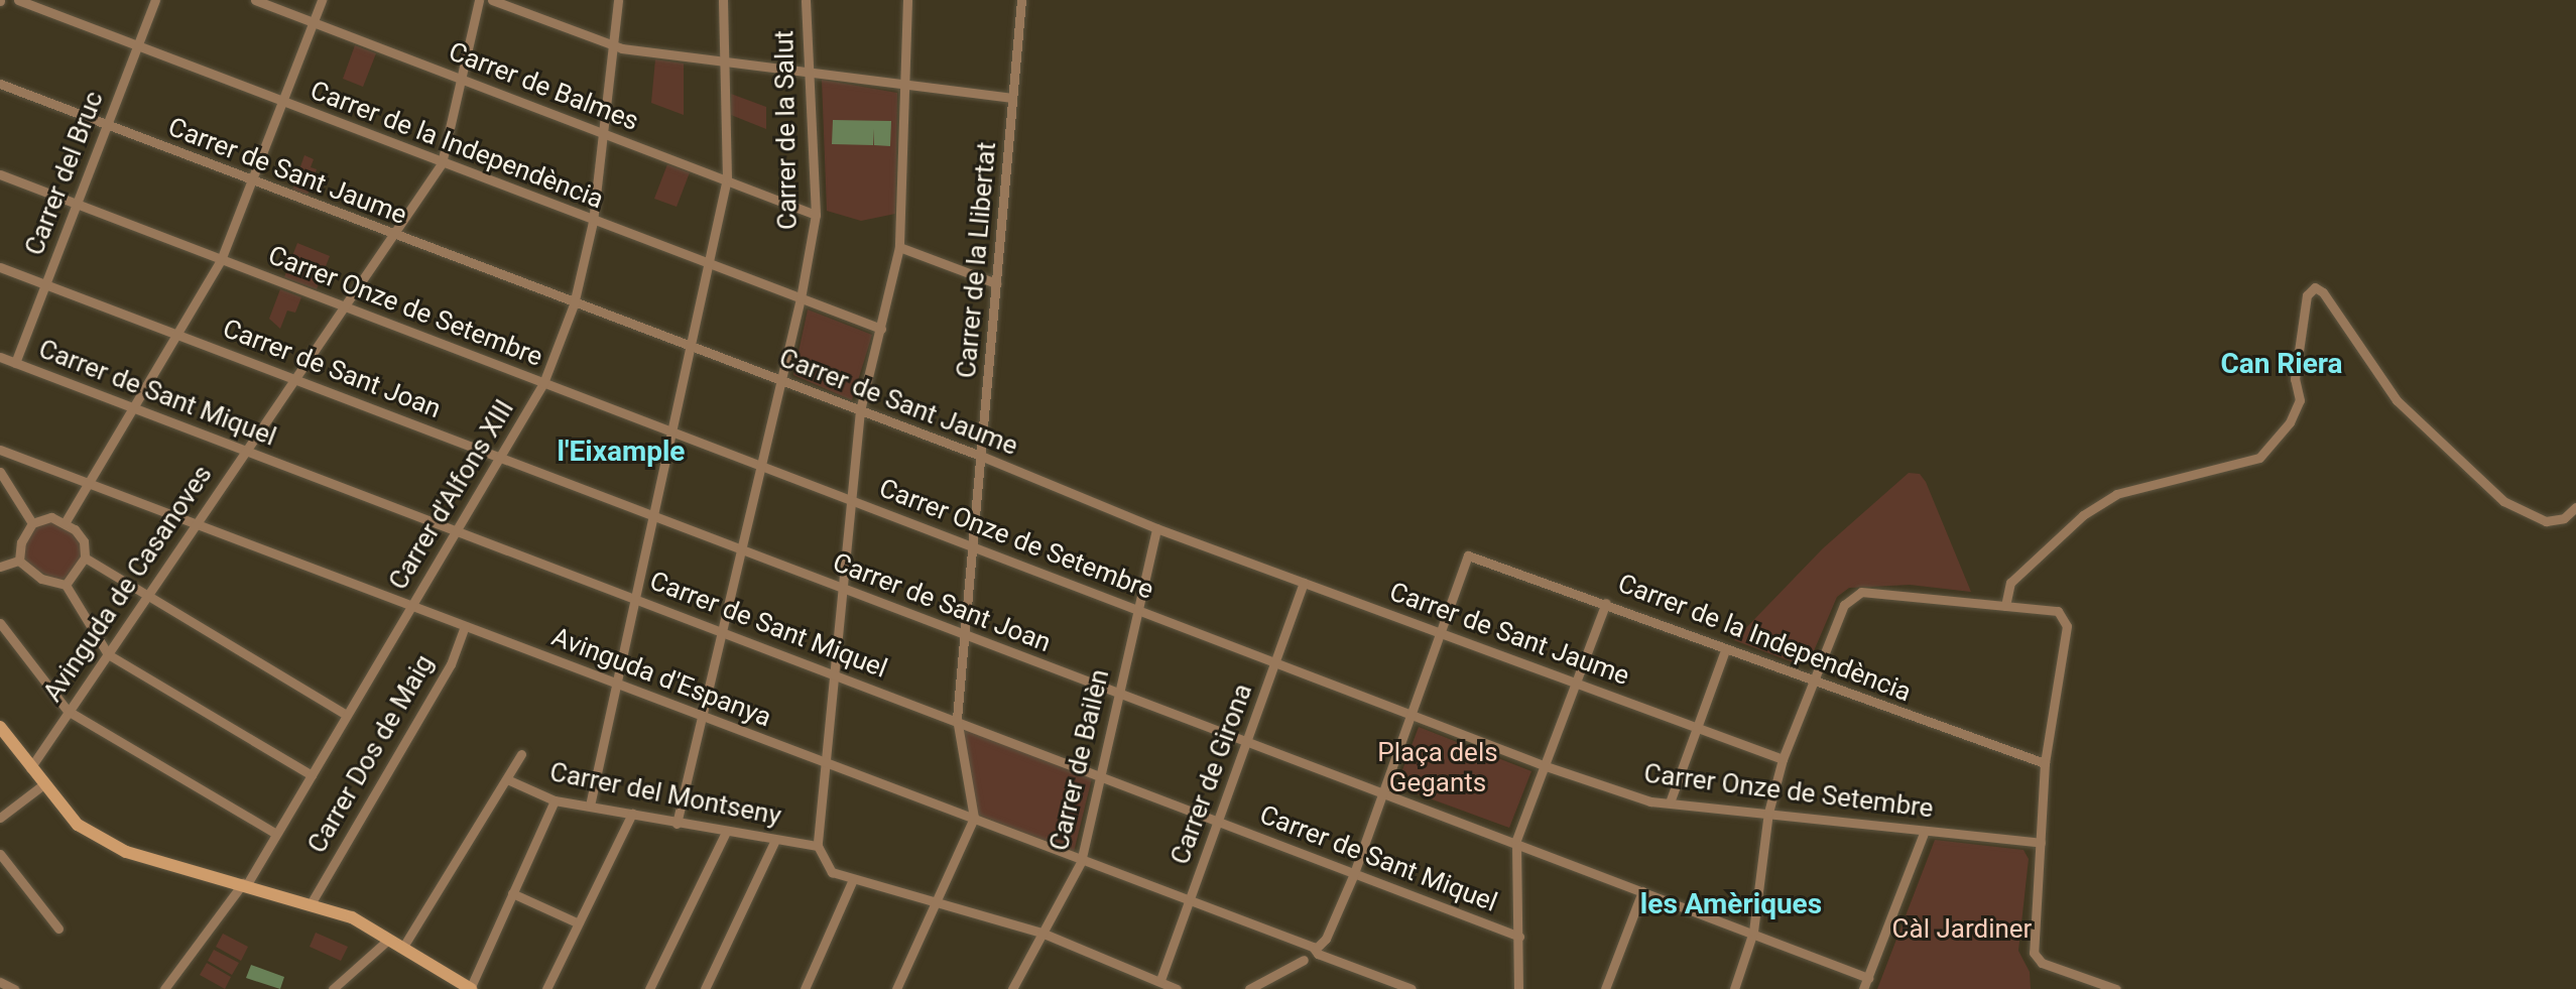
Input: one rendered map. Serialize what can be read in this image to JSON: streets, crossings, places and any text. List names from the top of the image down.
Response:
{
  "streets": {
    "street": [
      "Carrer de Balmes",
      "Carrer de la Salut",
      "Carrer de la Independència",
      "Carrer de Sant Jaume",
      "Carrer del Bruc",
      "Carrer de la Llibertat",
      "Carrer Onze de Setembre",
      "Carrer de Sant Joan",
      "Carrer de Sant Miquel",
      "Carrer d'Alfons XIII",
      "Avinguda de Casanoves",
      "Avinguda d'Espanya",
      "Carrer Dos de Maig",
      "Carrer de Bailèn",
      "Carrer de Girona",
      "Carrer del Montseny"
    ]
  },
  "crossings": [
    ["Carrer de Balmes", "Carrer de la Salut"],
    ["Carrer de Balmes", "Carrer d'Alfons XIII"],
    ["Carrer de Balmes", "Avinguda de Casanoves"],
    ["Carrer de la Salut", "Carrer de la Independència"],
    ["Carrer de la Salut", "Carrer de Sant Jaume"],
    ["Carrer de la Salut", "Carrer Onze de Setembre"],
    ["Carrer de la Salut", "Carrer de Sant Joan"],
    ["Carrer de la Salut", "Carrer de Sant Miquel"],
    ["Carrer de la Salut", "Avinguda d'Espanya"],
    ["Carrer de la Salut", "Carrer del Montseny"],
    ["Carrer de la Independència", "Carrer de Sant Jaume"],
    ["Carrer de la Independència", "Carrer del Bruc"],
    ["Carrer de la Independència", "Carrer d'Alfons XIII"],
    ["Carrer de la Independència", "Avinguda de Casanoves"],
    ["Carrer de Sant Jaume", "Carrer del Bruc"],
    ["Carrer de Sant Jaume", "Carrer de la Llibertat"],
    ["Carrer de Sant Jaume", "Carrer d'Alfons XIII"],
    ["Carrer de Sant Jaume", "Avinguda de Casanoves"],
    ["Carrer de Sant Jaume", "Carrer de Bailèn"],
    ["Carrer de Sant Jaume", "Carrer de Girona"],
    ["Carrer del Bruc", "Carrer Onze de Setembre"],
    ["Carrer del Bruc", "Carrer de Sant Joan"],
    ["Carrer del Bruc", "Carrer de Sant Miquel"],
    ["Carrer de la Llibertat", "Carrer Onze de Setembre"],
    ["Carrer de la Llibertat", "Carrer de Sant Joan"],
    ["Carrer de la Llibertat", "Carrer de Sant Miquel"],
    ["Carrer de la Llibertat", "Avinguda d'Espanya"],
    ["Carrer Onze de Setembre", "Carrer d'Alfons XIII"],
    ["Carrer Onze de Setembre", "Avinguda de Casanoves"],
    ["Carrer Onze de Setembre", "Carrer de Bailèn"],
    ["Carrer Onze de Setembre", "Carrer de Girona"],
    ["Carrer de Sant Joan", "Carrer d'Alfons XIII"],
    ["Carrer de Sant Joan", "Avinguda de Casanoves"],
    ["Carrer de Sant Joan", "Carrer de Bailèn"],
    ["Carrer de Sant Joan", "Carrer de Girona"],
    ["Carrer de Sant Miquel", "Carrer d'Alfons XIII"],
    ["Carrer de Sant Miquel", "Avinguda de Casanoves"],
    ["Carrer de Sant Miquel", "Carrer de Bailèn"],
    ["Carrer de Sant Miquel", "Carrer de Girona"],
    ["Carrer d'Alfons XIII", "Avinguda d'Espanya"],
    ["Avinguda de Casanoves", "Avinguda d'Espanya"],
    ["Avinguda d'Espanya", "Carrer Dos de Maig"],
    ["Avinguda d'Espanya", "Carrer de Bailèn"],
    ["Avinguda d'Espanya", "Carrer de Girona"]
  ],
  "districts": ["Can Riera", "l'Eixample", "les Amèriques"],
  "parks": ["Plaça dels Gegants", "Càl Jardiner"]
}
